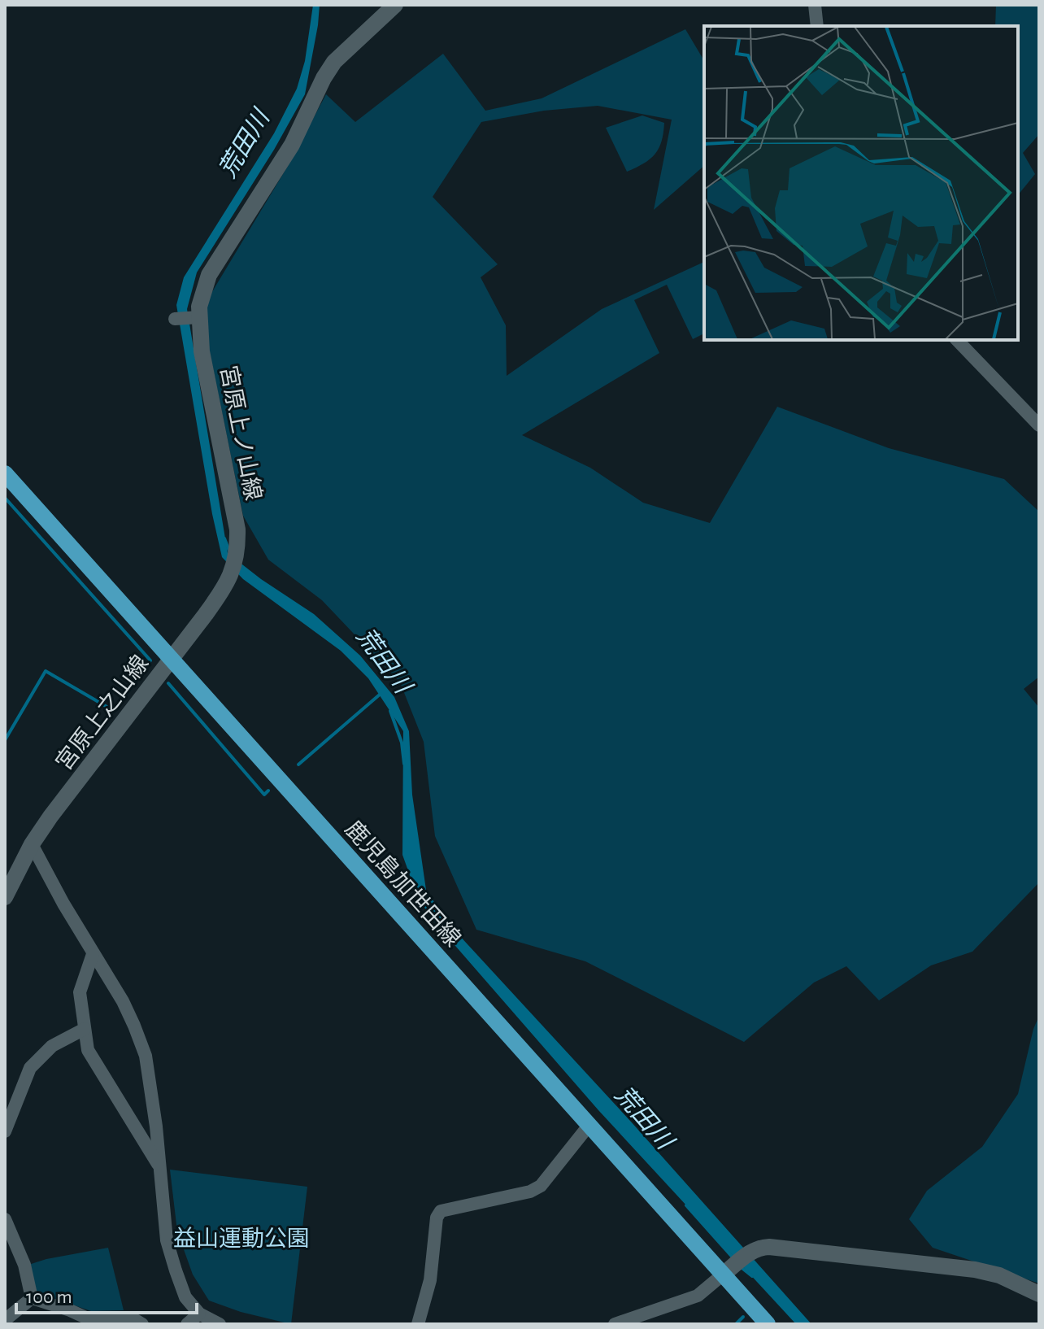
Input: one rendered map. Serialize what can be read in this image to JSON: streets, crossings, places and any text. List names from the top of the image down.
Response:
{
  "streets": {
    "main road": ["鹿児島加世田線"],
    "street": ["宮原上ノ山線", "宮原上之山線"]
  },
  "crossings": [
    ["宮原上ノ山線", "宮原上之山線"],
    ["宮原上之山線", "鹿児島加世田線"]
  ],
  "water": ["荒田川"],
  "parks": ["益山運動公園"],
  "scale_bar": "100 m"
}
